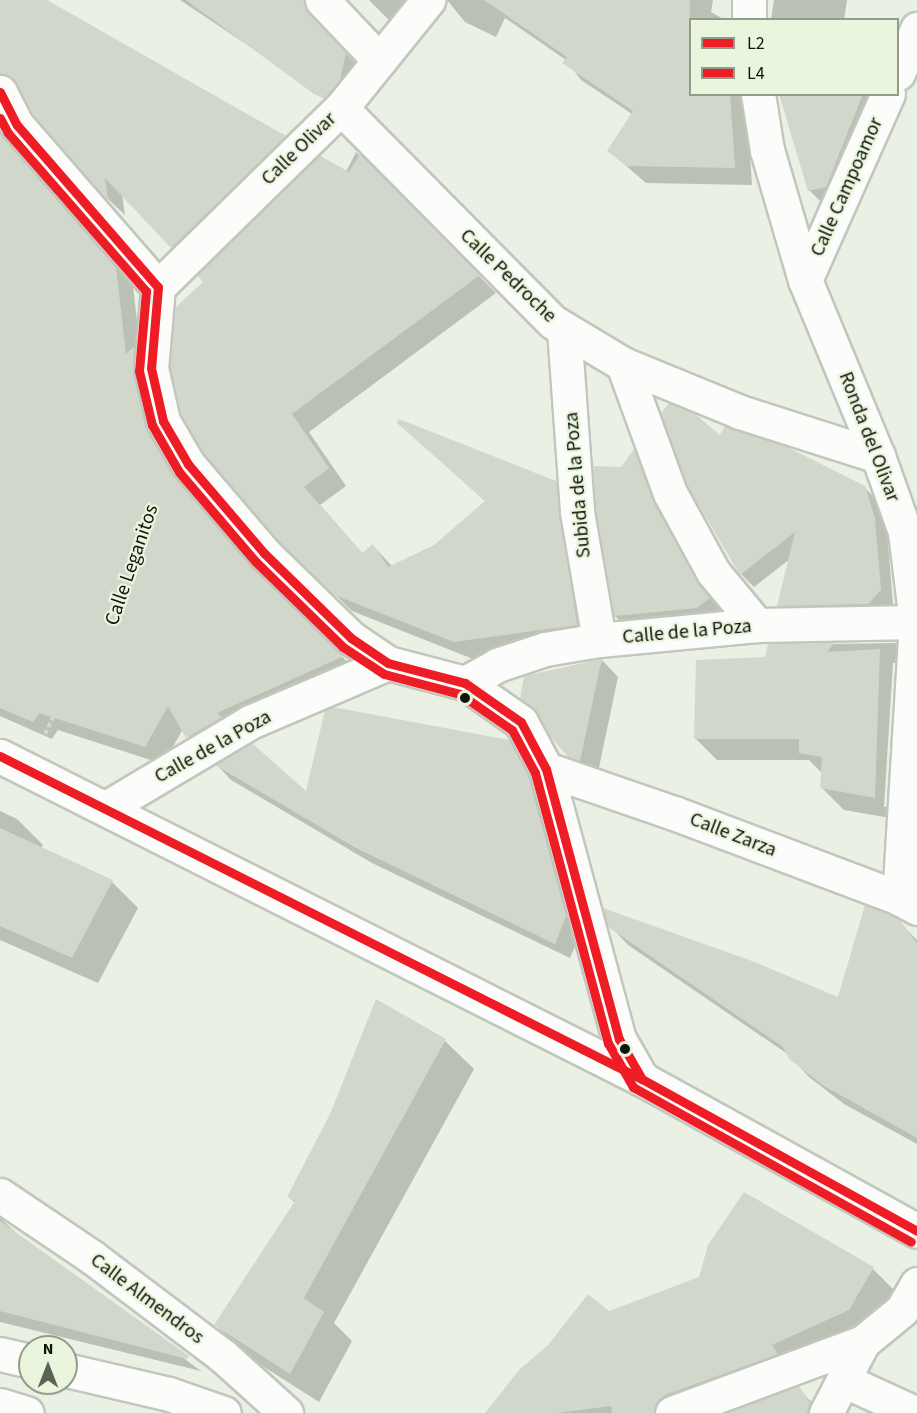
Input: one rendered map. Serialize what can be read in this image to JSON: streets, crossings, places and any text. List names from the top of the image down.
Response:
{
  "streets": {
    "street": [
      "Calle Olivar",
      "Calle Campoamor",
      "Calle Pedroche",
      "Ronda del Olivar",
      "Subida de la Poza",
      "Calle de la Poza",
      "Calle Zarza",
      "Calle Almendros"
    ],
    "path": ["Calle Leganitos"]
  },
  "crossings": [
    ["Calle Olivar", "Calle Pedroche"],
    ["Calle Campoamor", "Ronda del Olivar"],
    ["Calle Pedroche", "Ronda del Olivar"],
    ["Calle Pedroche", "Subida de la Poza"],
    ["Ronda del Olivar", "Calle de la Poza"],
    ["Ronda del Olivar", "Calle Zarza"],
    ["Subida de la Poza", "Calle de la Poza"]
  ],
  "lines": ["transit line L2", "transit line L4"],
  "legend": ["L2", "L4"],
  "north": "top"
}
